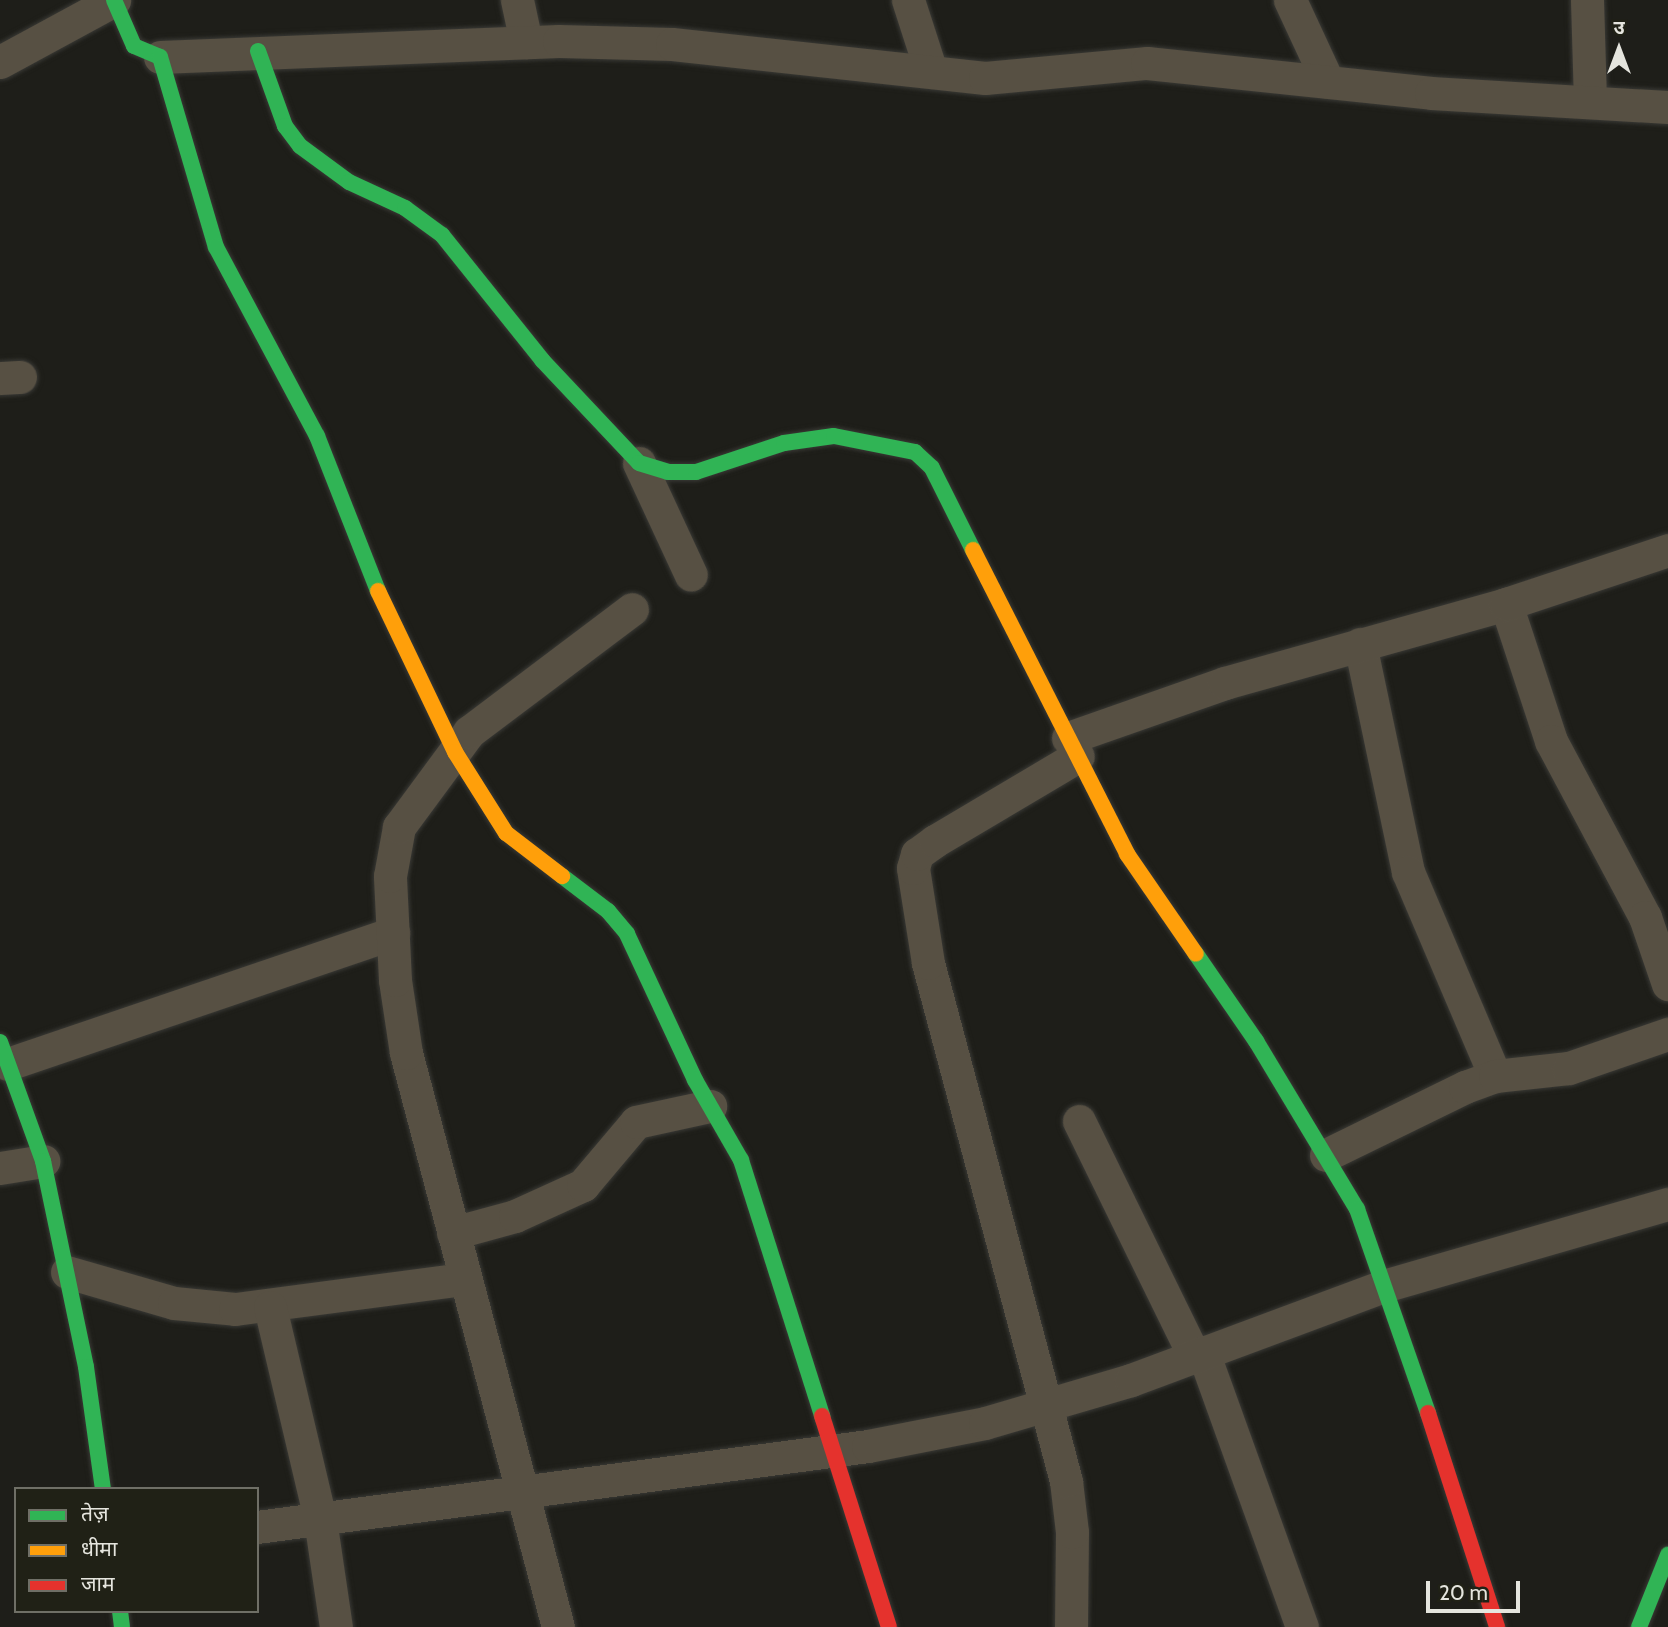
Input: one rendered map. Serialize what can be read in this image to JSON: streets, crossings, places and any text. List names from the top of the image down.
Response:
{
  "legend": ["तेज़", "धीमा", "जाम"],
  "scale_bar": "20 m",
  "north": "top"
}
